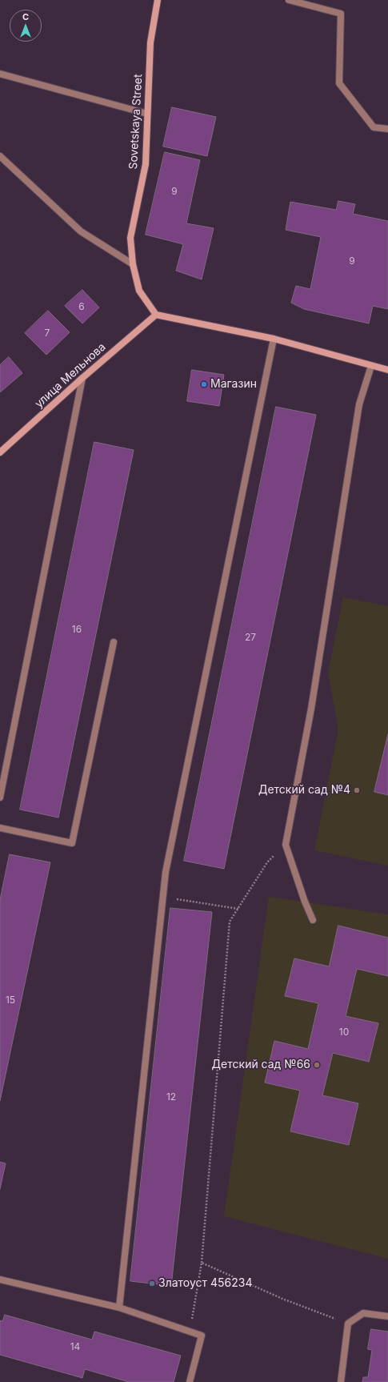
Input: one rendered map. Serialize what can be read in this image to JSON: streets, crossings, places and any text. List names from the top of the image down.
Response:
{
  "streets": {
    "main road": ["Sovetskaya Street", "улица Мельнова"]
  },
  "crossings": [
    ["Sovetskaya Street", "улица Мельнова"]
  ],
  "places": [
    "Магазин",
    "Детский сад №4",
    "Детский сад №66",
    "Златоуст 456234"
  ],
  "house_numbers": [
    "9",
    "9",
    "6",
    "7",
    "16",
    "27",
    "15",
    "10",
    "12",
    "14"
  ],
  "north": "top"
}
